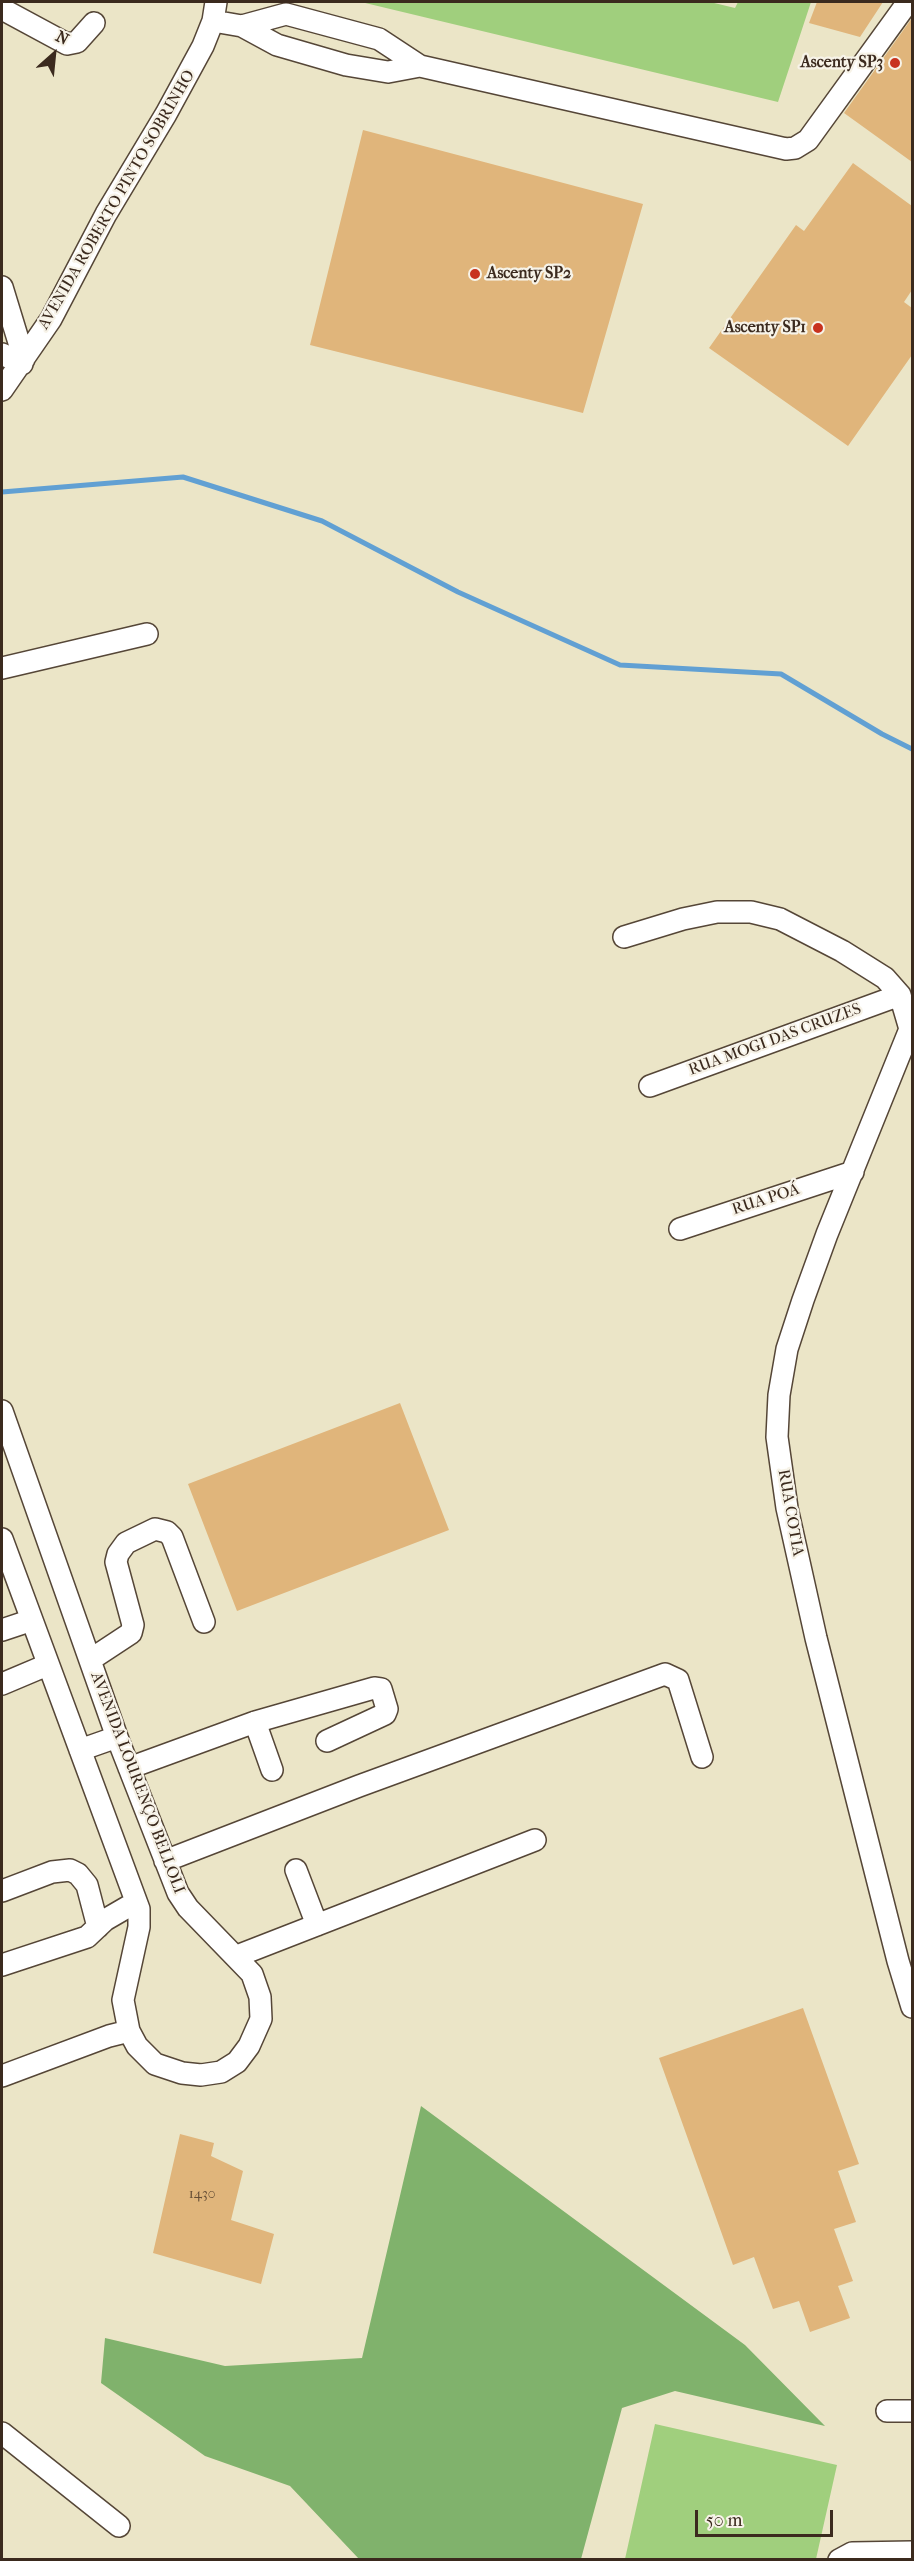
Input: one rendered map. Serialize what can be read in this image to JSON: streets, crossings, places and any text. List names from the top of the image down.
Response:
{
  "streets": {
    "street": [
      "AVENIDA ROBERTO PINTO SOBRINHO",
      "RUA MOGI DAS CRUZES",
      "RUA POÁ",
      "RUA COTIA",
      "AVENIDA LOURENÇO BELLOLI"
    ]
  },
  "crossings": [
    ["RUA POÁ", "RUA COTIA"]
  ],
  "places": ["Ascenty SP3", "Ascenty SP2", "Ascenty SP1"],
  "house_numbers": ["1430"],
  "scale_bar": "50 m",
  "north": "top right"
}
